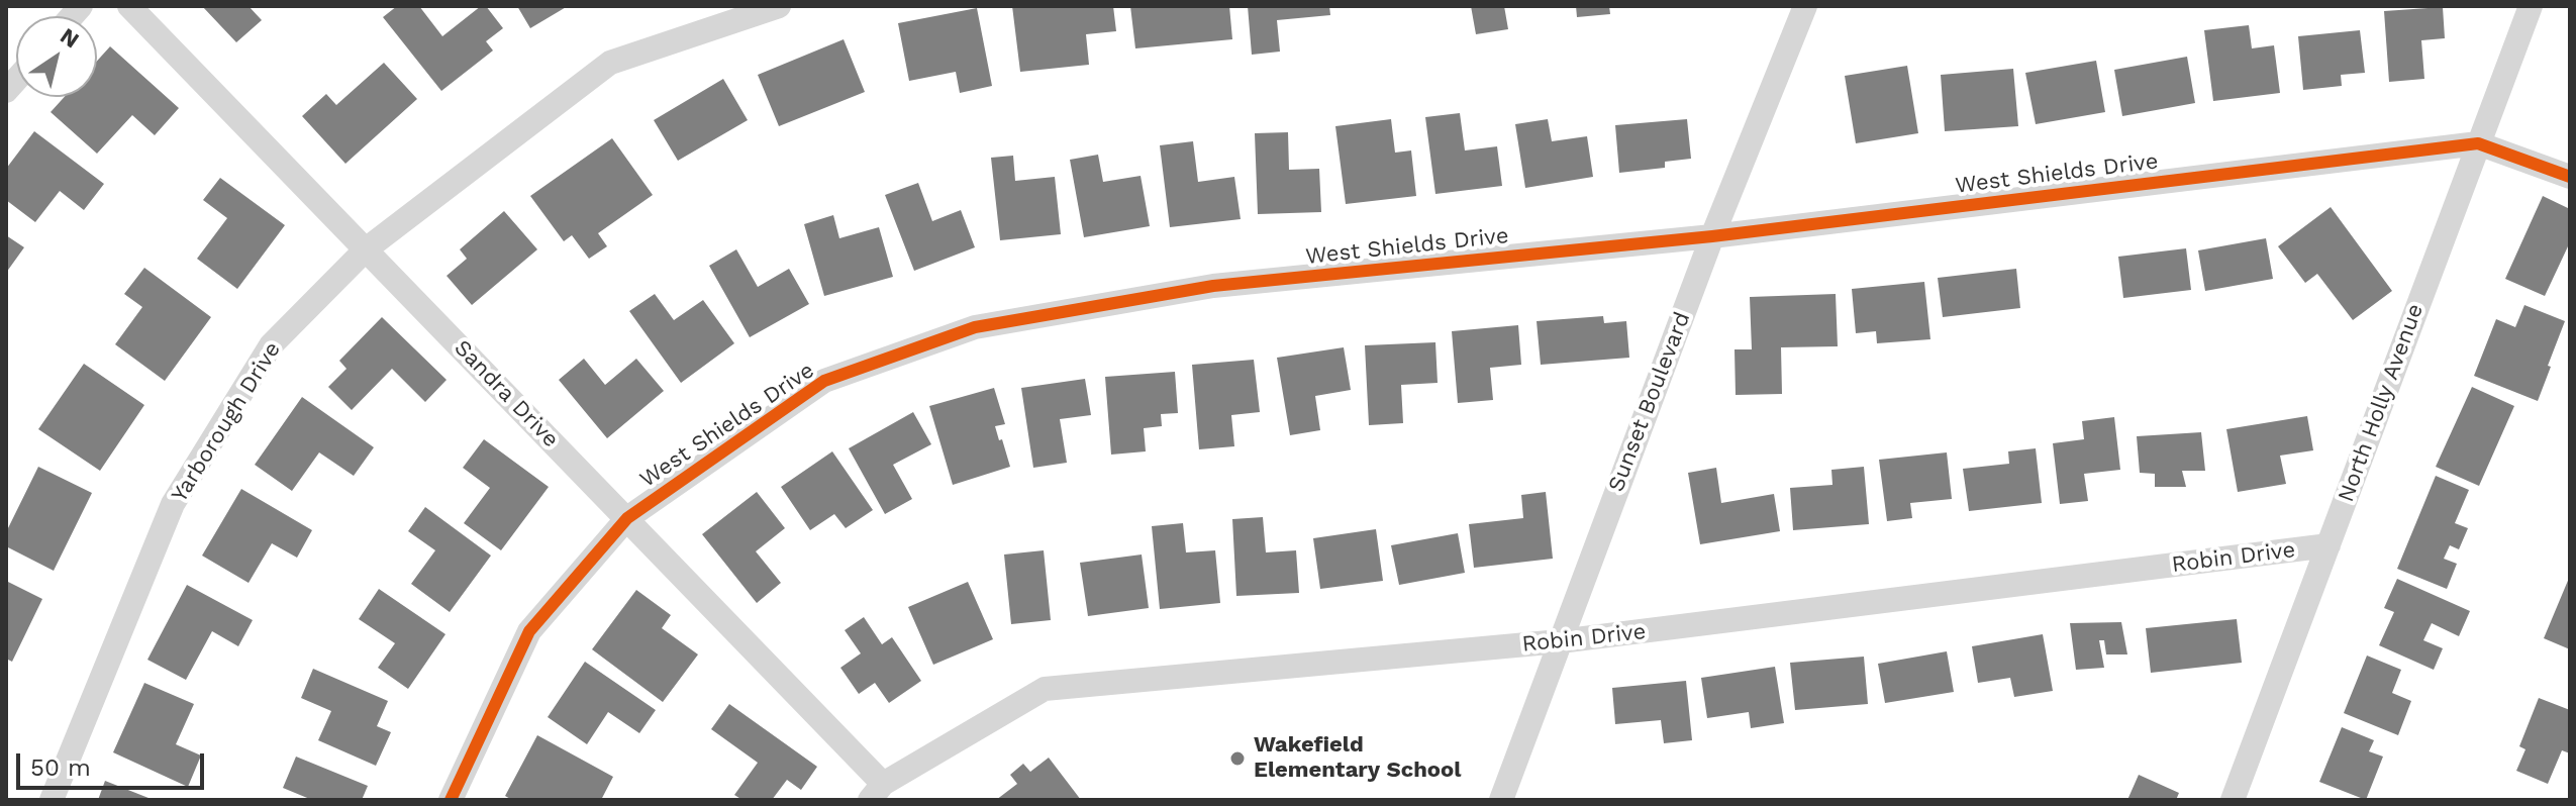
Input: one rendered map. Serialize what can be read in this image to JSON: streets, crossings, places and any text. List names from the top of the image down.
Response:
{
  "streets": {
    "street": [
      "West Shields Drive",
      "Sandra Drive",
      "Sunset Boulevard",
      "North Holly Avenue",
      "Yarborough Drive",
      "Robin Drive"
    ]
  },
  "crossings": [
    ["West Shields Drive", "Sandra Drive"],
    ["West Shields Drive", "Sunset Boulevard"],
    ["West Shields Drive", "North Holly Avenue"],
    ["Sandra Drive", "Yarborough Drive"],
    ["Sandra Drive", "Robin Drive"],
    ["Sunset Boulevard", "Robin Drive"],
    ["North Holly Avenue", "Robin Drive"]
  ],
  "places": ["Wakefield Elementary School"],
  "scale_bar": "50 m",
  "north": "top right"
}
